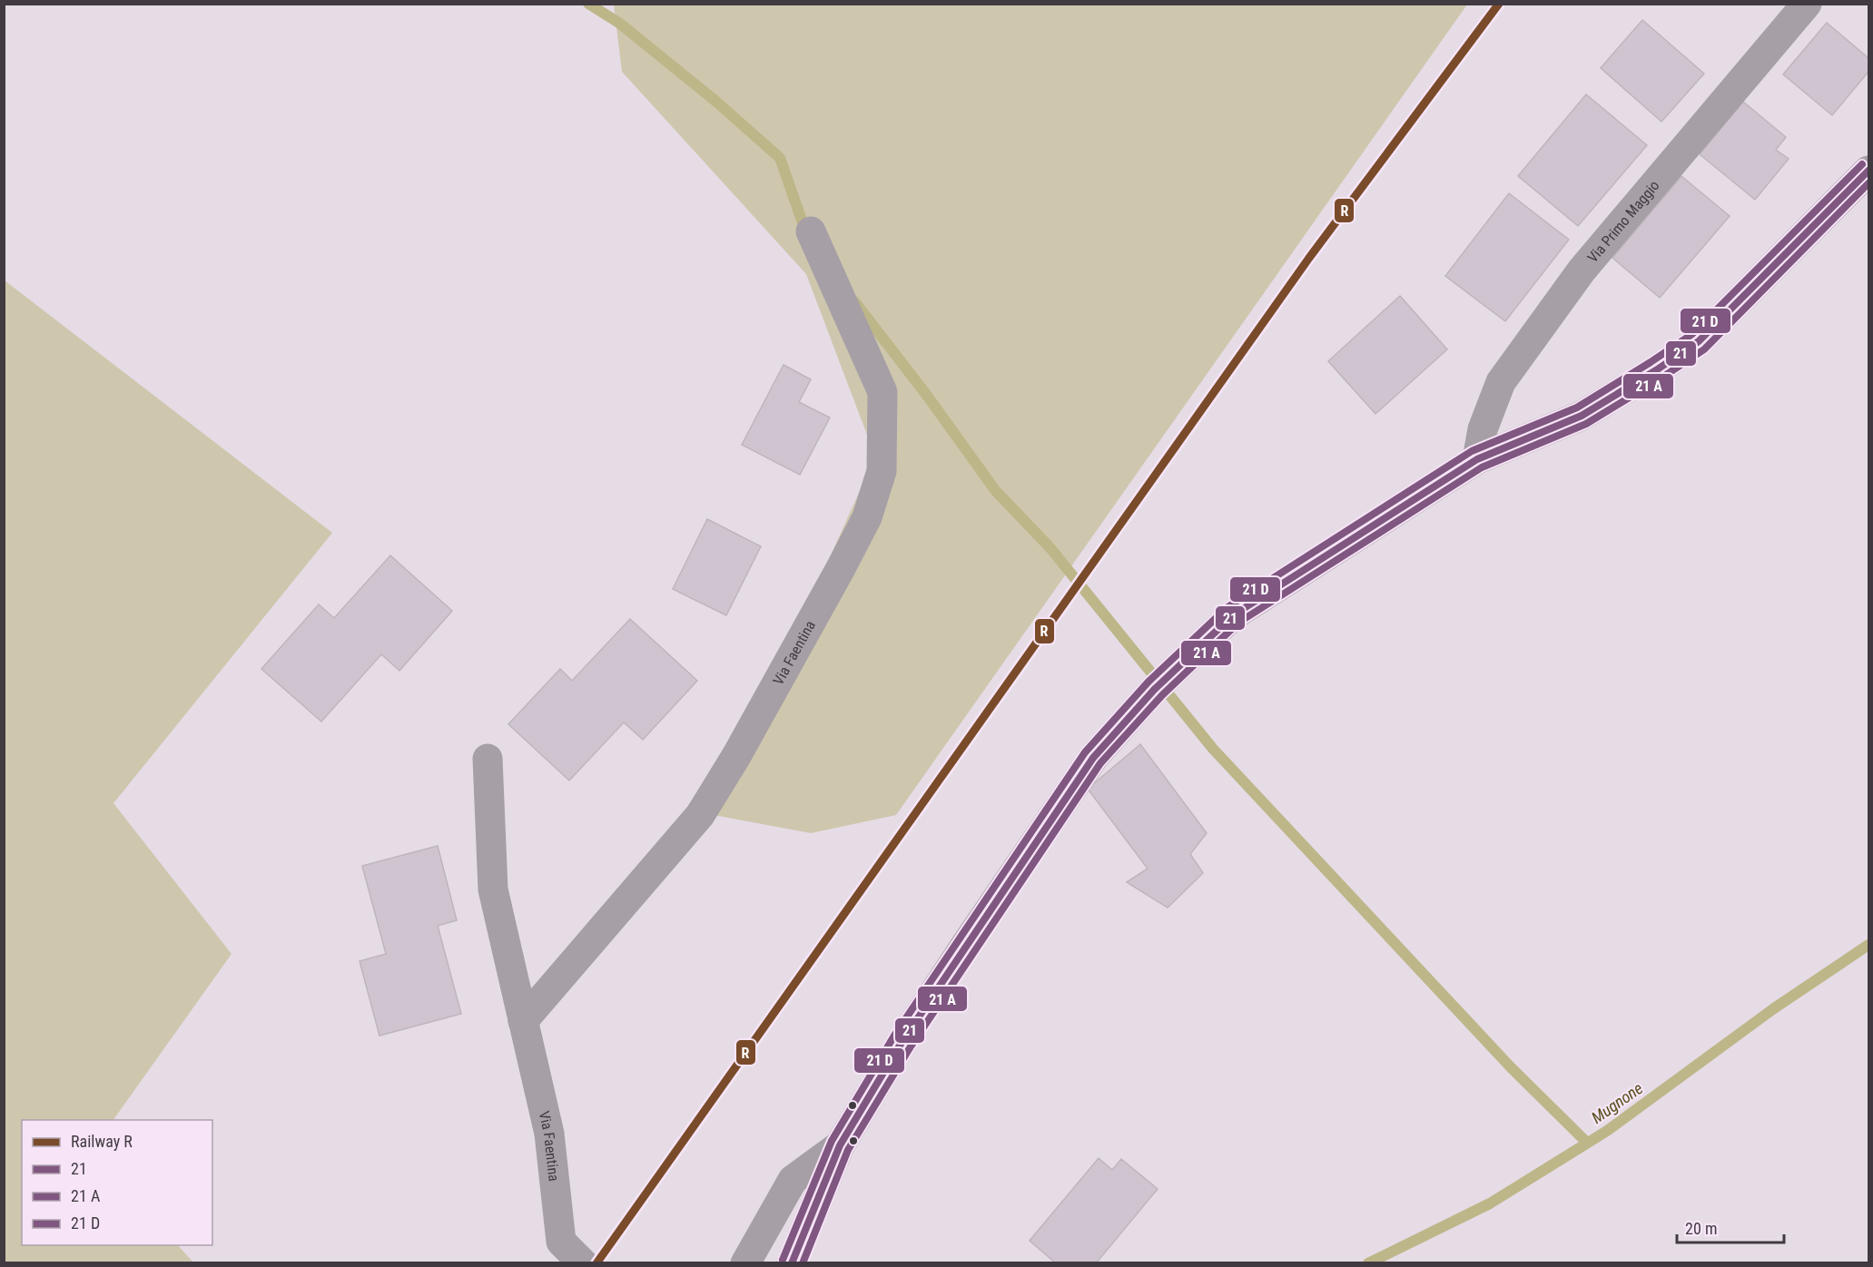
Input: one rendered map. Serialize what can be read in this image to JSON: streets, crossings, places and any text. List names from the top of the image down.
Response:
{
  "streets": {
    "street": ["Via Primo Maggio", "Via Faentina"]
  },
  "water": ["Mugnone"],
  "lines": ["rail line R", "transit line 21"],
  "legend": [
    "Railway R",
    "21",
    "21 A",
    "21 D"
  ],
  "scale_bar": "20 m"
}
